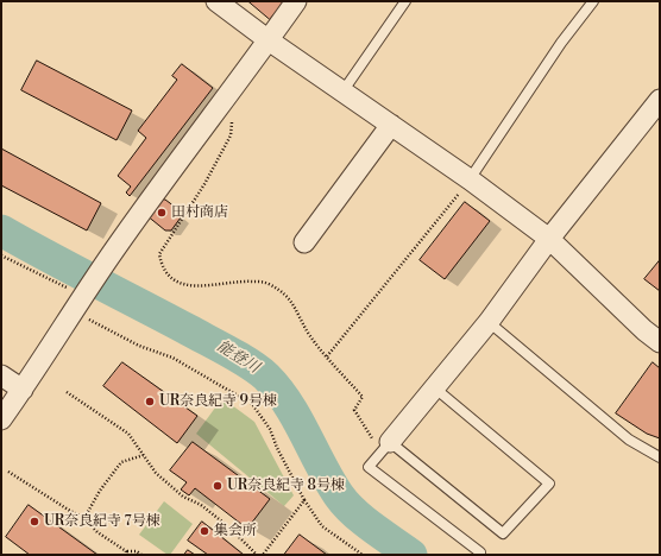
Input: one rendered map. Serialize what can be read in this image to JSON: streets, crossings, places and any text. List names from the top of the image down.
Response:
{
  "water": ["能登川"],
  "places": [
    "田村商店",
    "UR奈良紀寺 9号棟",
    "UR奈良紀寺 8号棟",
    "UR奈良紀寺 7号棟",
    "集会所"
  ]
}
